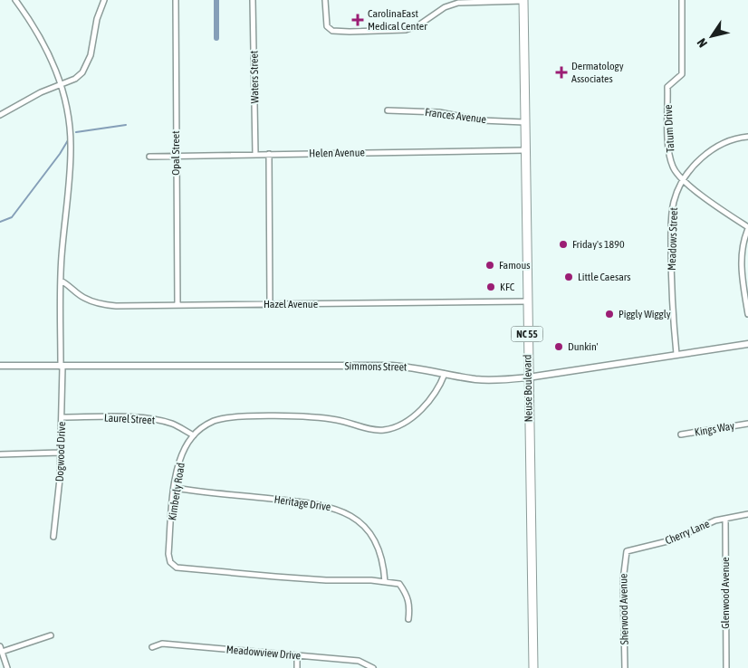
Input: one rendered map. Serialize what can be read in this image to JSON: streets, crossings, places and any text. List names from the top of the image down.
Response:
{
  "streets": {
    "main road": ["NC 55", "Neuse Boulevard"],
    "street": [
      "Waters Street",
      "Frances Avenue",
      "Tatum Drive",
      "Opal Street",
      "Helen Avenue",
      "Meadows Street",
      "Hazel Avenue",
      "Simmons Street",
      "Laurel Street",
      "Kings Way",
      "Dogwood Drive",
      "Kimberly Road",
      "Heritage Drive",
      "Cherry Lane",
      "Glenwood Avenue",
      "Sherwood Avenue",
      "Meadowview Drive"
    ]
  },
  "crossings": [
    ["Waters Street", "Helen Avenue"],
    ["Frances Avenue", "Neuse Boulevard"],
    ["Tatum Drive", "Meadows Street"],
    ["Opal Street", "Helen Avenue"],
    ["Opal Street", "Hazel Avenue"],
    ["Helen Avenue", "Neuse Boulevard"],
    ["Meadows Street", "Simmons Street"],
    ["Hazel Avenue", "Neuse Boulevard"],
    ["Simmons Street", "Neuse Boulevard"],
    ["Simmons Street", "Dogwood Drive"],
    ["Simmons Street", "Kimberly Road"],
    ["Laurel Street", "Dogwood Drive"],
    ["Laurel Street", "Kimberly Road"],
    ["Kimberly Road", "Heritage Drive"],
    ["Cherry Lane", "Glenwood Avenue"],
    ["Cherry Lane", "Sherwood Avenue"]
  ],
  "places": {
    "health": ["CarolinaEast Medical Center", "Dermatology Associates"],
    "other": [
      "Friday's 1890",
      "Famous",
      "Little Caesars",
      "KFC",
      "Piggly Wiggly",
      "Dunkin'"
    ]
  },
  "north": "bottom left"
}
